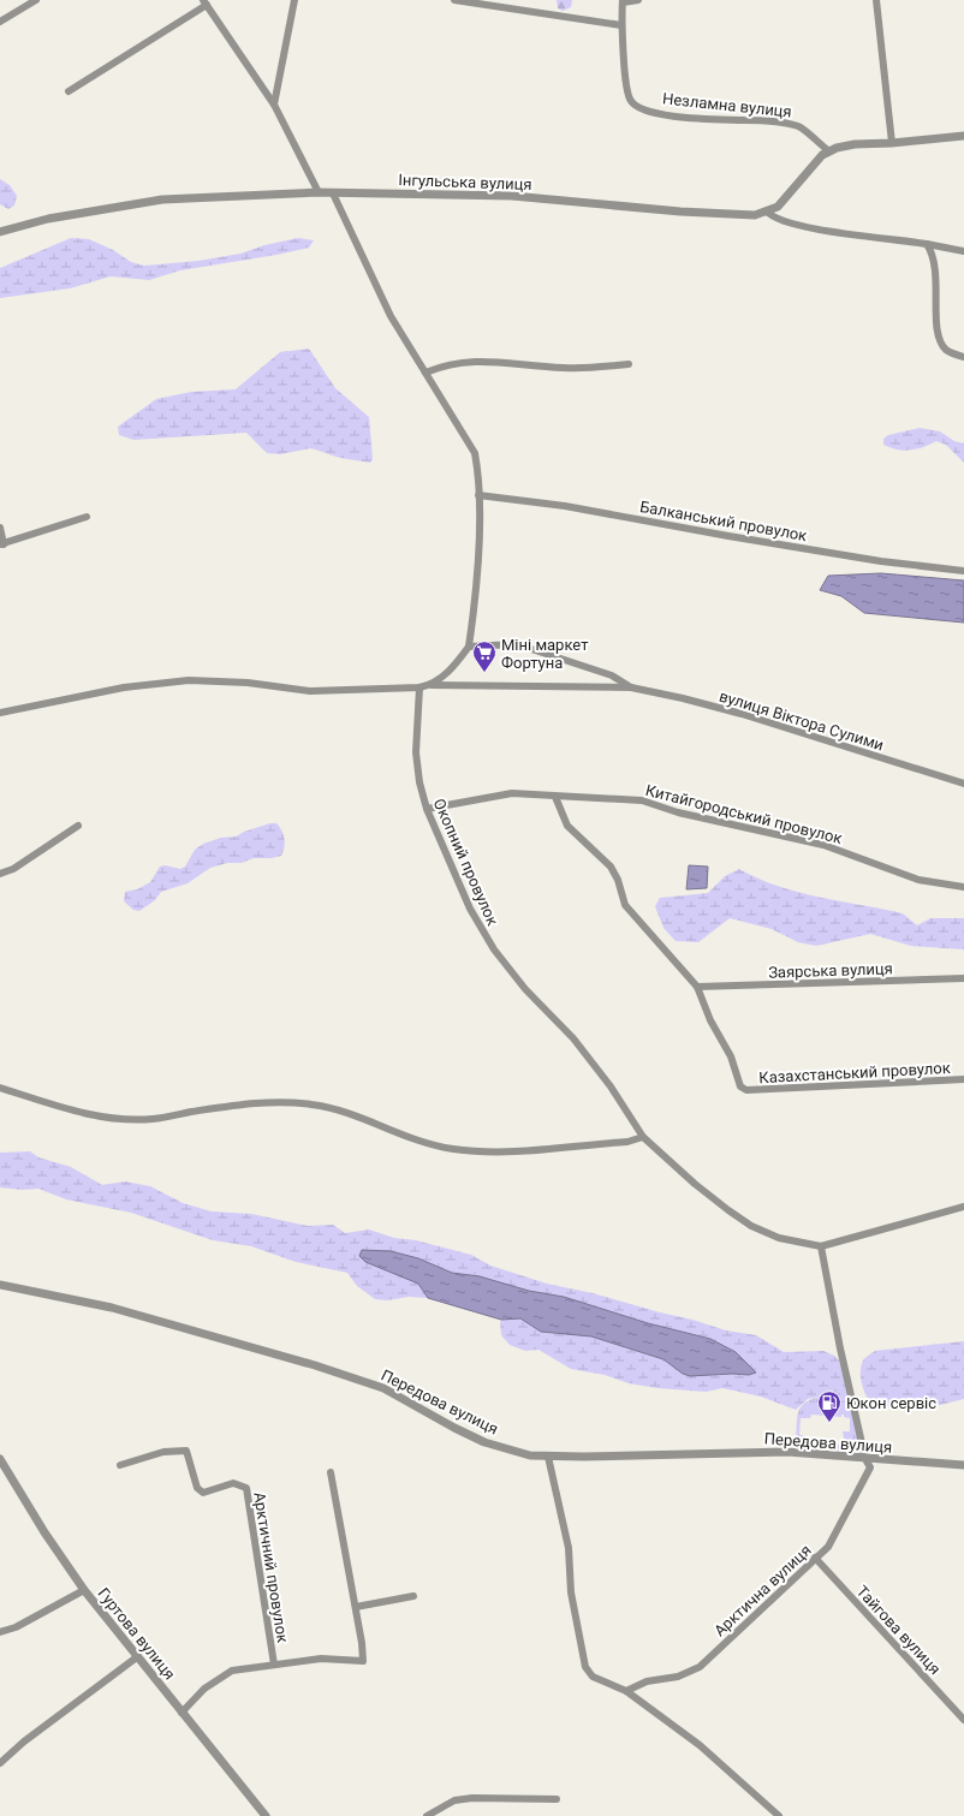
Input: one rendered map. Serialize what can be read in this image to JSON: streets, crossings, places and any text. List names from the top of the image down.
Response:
{
  "streets": {
    "street": [
      "Незламна вулиця",
      "Інгульська вулиця",
      "Балканський провулок",
      "вулиця Віктора Сулими",
      "Китайгородський провулок",
      "Окопний провулок",
      "Заярська вулиця",
      "Казахстанський провулок",
      "Передова вулиця",
      "Арктичний провулок",
      "Арктична вулиця",
      "Тайгова вулиця",
      "Гуртова вулиця"
    ]
  },
  "crossings": [
    ["вулиця Віктора Сулими", "Окопний провулок"],
    ["Китайгородський провулок", "Окопний провулок"],
    ["Заярська вулиця", "Казахстанський провулок"],
    ["Передова вулиця", "Арктична вулиця"],
    ["Арктичний провулок", "Гуртова вулиця"],
    ["Арктична вулиця", "Тайгова вулиця"]
  ],
  "places": {
    "supermarket": ["Міні маркет Фортуна"],
    "fuel station": ["Юкон сервіс"]
  }
}
